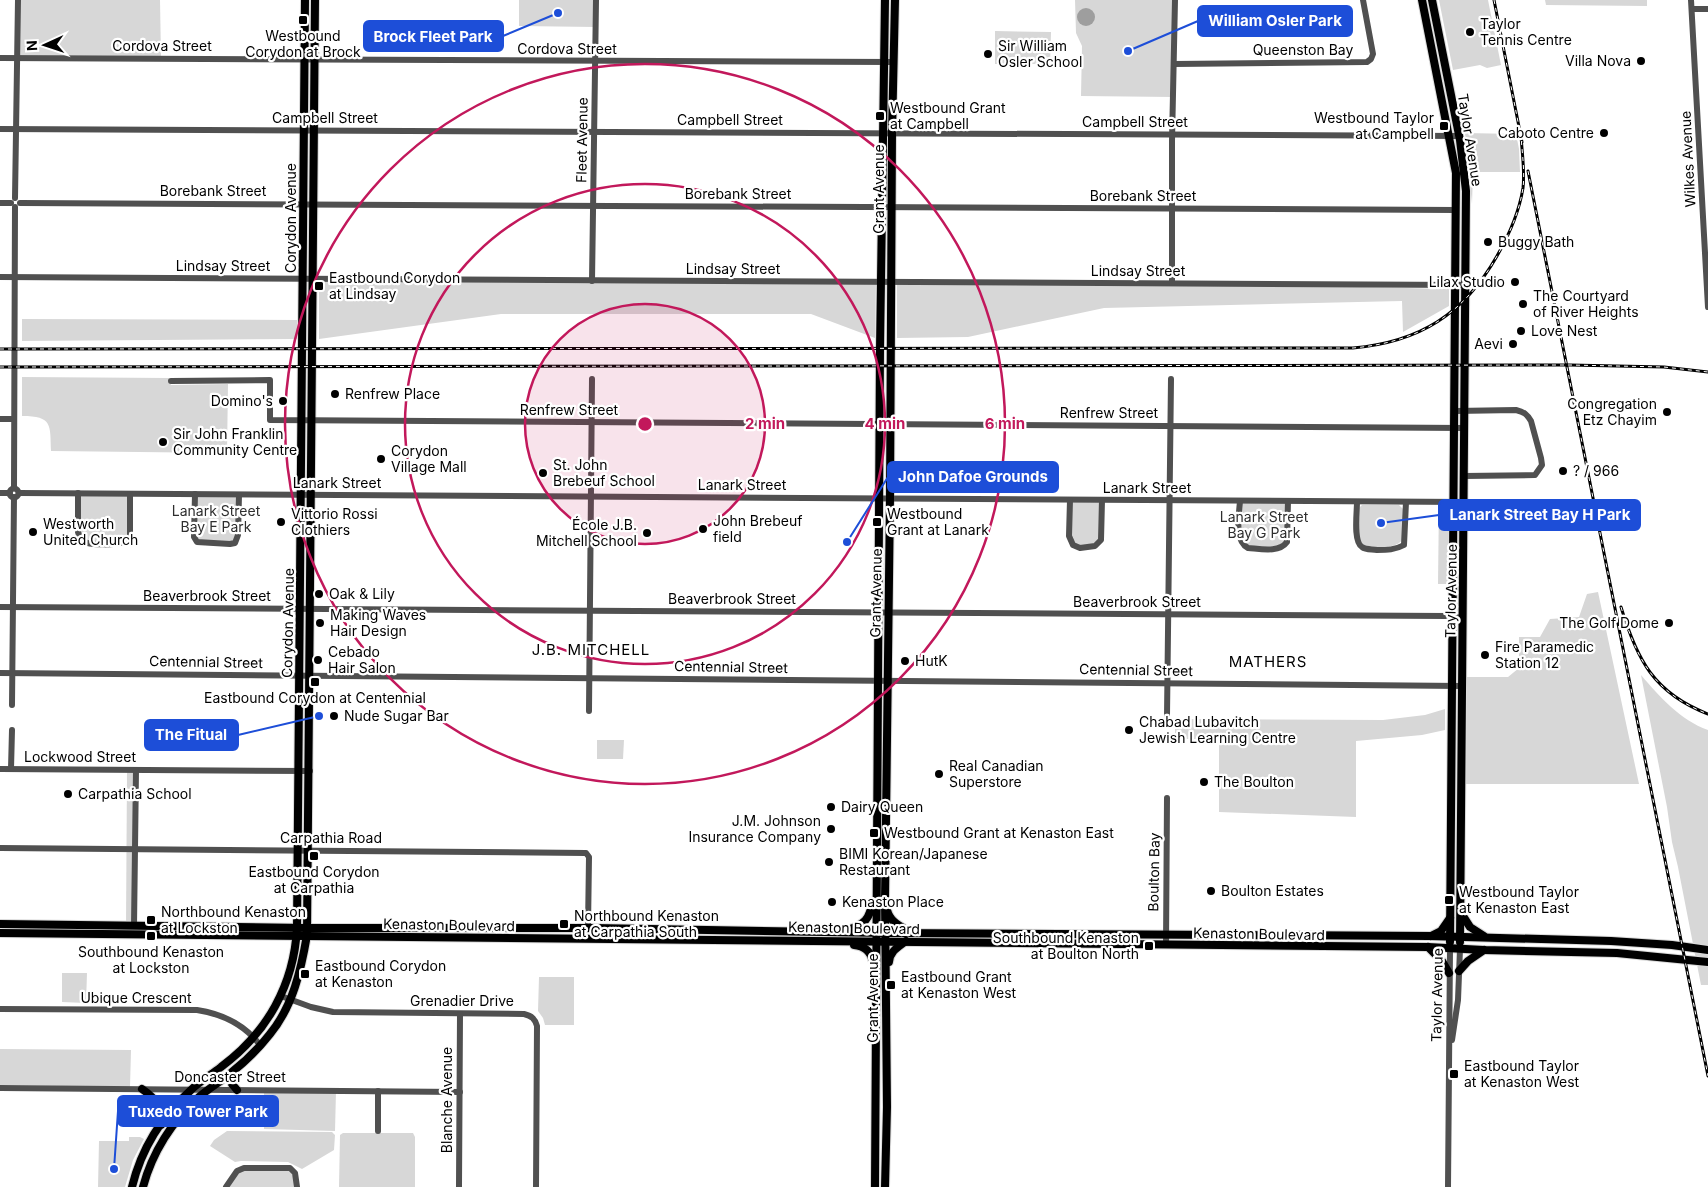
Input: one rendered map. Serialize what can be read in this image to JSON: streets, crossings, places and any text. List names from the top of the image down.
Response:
{
  "streets": {
    "main road": [
      "Taylor Avenue",
      "Grant Avenue",
      "Corydon Avenue",
      "Kenaston Boulevard"
    ],
    "street": [
      "Cordova Street",
      "Queenston Bay",
      "Campbell Street",
      "Fleet Avenue",
      "Wilkes Avenue",
      "Borebank Street",
      "Lindsay Street",
      "Renfrew Street",
      "Lanark Street",
      "Beaverbrook Street",
      "Centennial Street",
      "Lockwood Street",
      "Carpathia Road",
      "Boulton Bay",
      "Ubique Crescent",
      "Grenadier Drive",
      "Doncaster Street",
      "Blanche Avenue"
    ]
  },
  "crossings": [
    ["Cordova Street", "Fleet Avenue"],
    ["Cordova Street", "Grant Avenue"],
    ["Cordova Street", "Corydon Avenue"],
    ["Campbell Street", "Fleet Avenue"],
    ["Campbell Street", "Taylor Avenue"],
    ["Campbell Street", "Grant Avenue"],
    ["Campbell Street", "Corydon Avenue"],
    ["Fleet Avenue", "Borebank Street"],
    ["Fleet Avenue", "Lindsay Street"],
    ["Taylor Avenue", "Borebank Street"],
    ["Taylor Avenue", "Lindsay Street"],
    ["Taylor Avenue", "Renfrew Street"],
    ["Taylor Avenue", "Lanark Street"],
    ["Taylor Avenue", "Beaverbrook Street"],
    ["Taylor Avenue", "Centennial Street"],
    ["Taylor Avenue", "Kenaston Boulevard"],
    ["Grant Avenue", "Borebank Street"],
    ["Grant Avenue", "Lindsay Street"],
    ["Grant Avenue", "Renfrew Street"],
    ["Grant Avenue", "Lanark Street"],
    ["Grant Avenue", "Beaverbrook Street"],
    ["Grant Avenue", "Centennial Street"],
    ["Grant Avenue", "Kenaston Boulevard"],
    ["Borebank Street", "Corydon Avenue"],
    ["Corydon Avenue", "Lindsay Street"],
    ["Corydon Avenue", "Renfrew Street"],
    ["Corydon Avenue", "Lanark Street"],
    ["Corydon Avenue", "Beaverbrook Street"],
    ["Corydon Avenue", "Centennial Street"],
    ["Corydon Avenue", "Lockwood Street"],
    ["Corydon Avenue", "Carpathia Road"],
    ["Corydon Avenue", "Kenaston Boulevard"],
    ["Corydon Avenue", "Ubique Crescent"],
    ["Corydon Avenue", "Grenadier Drive"],
    ["Corydon Avenue", "Doncaster Street"],
    ["Carpathia Road", "Kenaston Boulevard"],
    ["Boulton Bay", "Kenaston Boulevard"],
    ["Grenadier Drive", "Blanche Avenue"],
    ["Doncaster Street", "Blanche Avenue"]
  ],
  "districts": ["J.B. MITCHELL", "MATHERS"],
  "parks": ["Lanark Street Bay E Park", "Lanark Street Bay G Park"],
  "places": {
    "other": [
      "Brock Fleet Park",
      "Taylor Tennis Centre",
      "William Osler Park",
      "Sir William Osler School",
      "Villa Nova",
      "Caboto Centre",
      "Buggy Bath",
      "Lilax Studio",
      "The Courtyard of River Heights",
      "Love Nest",
      "Aevi",
      "Renfrew Place",
      "Domino's",
      "Congregation Etz Chayim",
      "Sir John Franklin Community Centre",
      "Corydon Village Mall",
      "? / 966",
      "St. John Brebeuf School",
      "Vittorio Rossi Clothiers",
      "Lanark Street Bay H Park",
      "John Brebeuf field",
      "Westworth United Church",
      "École J.B. Mitchell School",
      "John Dafoe Grounds",
      "Oak & Lily",
      "Making Waves Hair Design",
      "The Golf Dome",
      "Fire Paramedic Station 12",
      "Cebado Hair Salon",
      "HutK",
      "The Fitual",
      "Nude Sugar Bar",
      "Chabad Lubavitch Jewish Learning Centre",
      "Real Canadian Superstore",
      "The Boulton",
      "Carpathia School",
      "Dairy Queen",
      "J.M. Johnson Insurance Company",
      "BIMI Korean/Japanese Restaurant",
      "Boulton Estates",
      "Kenaston Place",
      "Tuxedo Tower Park"
    ],
    "transit": [
      "Westbound Corydon at Brock",
      "Westbound Grant at Campbell",
      "Westbound Taylor at Campbell",
      "Eastbound Corydon at Lindsay",
      "Westbound Grant at Lanark",
      "Eastbound Corydon at Centennial",
      "Westbound Grant at Kenaston East",
      "Eastbound Corydon at Carpathia",
      "Westbound Taylor at Kenaston East",
      "Northbound Kenaston at Lockston",
      "Northbound Kenaston at Carpathia South",
      "Southbound Kenaston at Lockston",
      "Southbound Kenaston at Boulton North",
      "Eastbound Corydon at Kenaston",
      "Eastbound Grant at Kenaston West",
      "Eastbound Taylor at Kenaston West"
    ]
  },
  "north": "left",
  "rings": ["2 min", "4 min", "6 min"]
}
